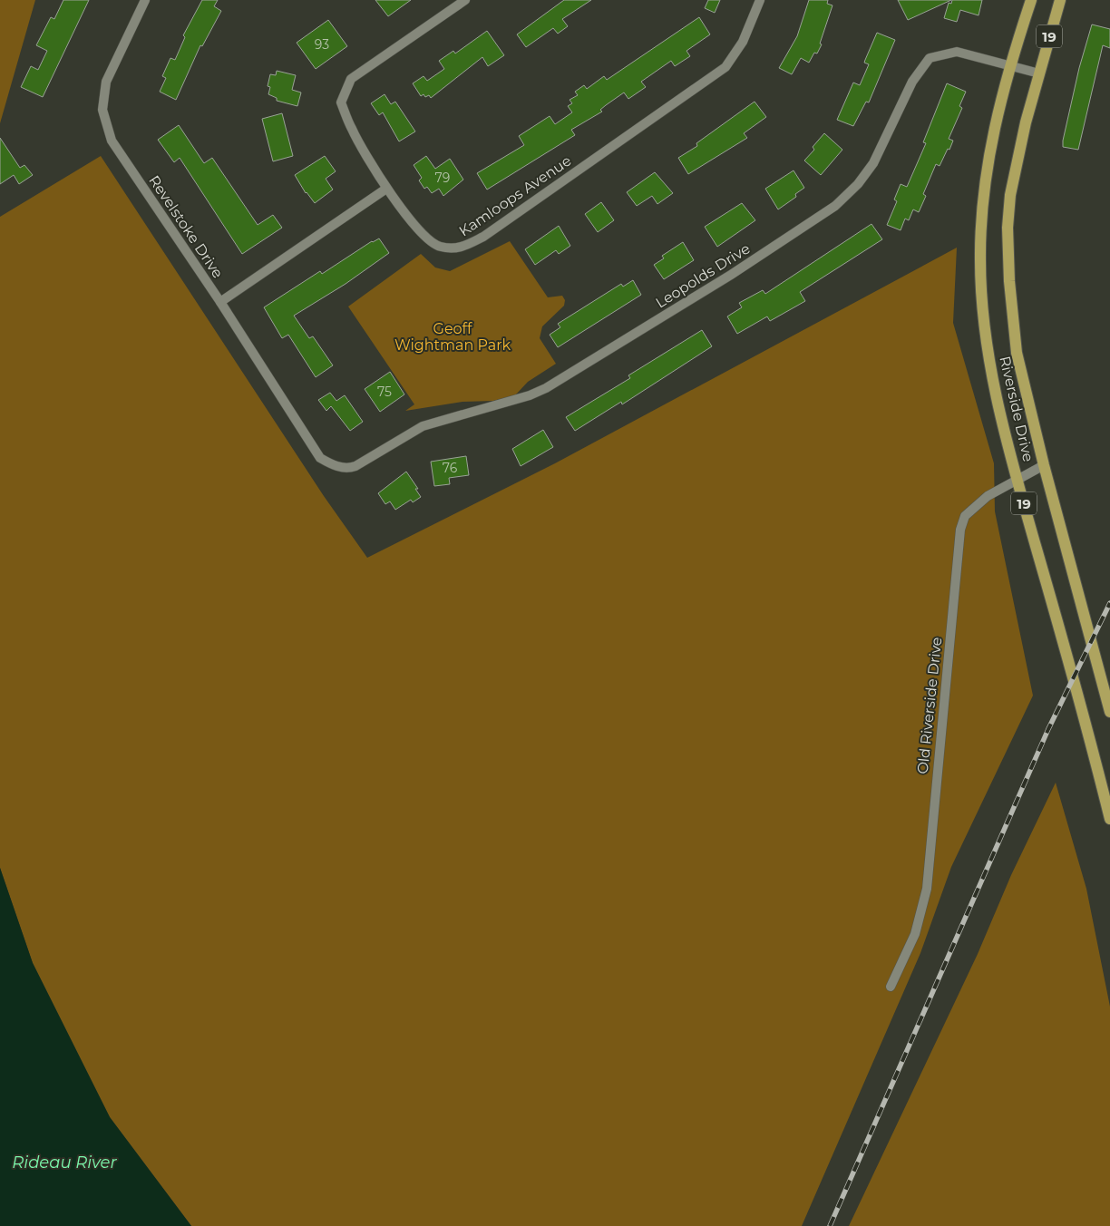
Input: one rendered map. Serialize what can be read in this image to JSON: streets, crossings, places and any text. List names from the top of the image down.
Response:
{
  "streets": {
    "main road": ["19", "Riverside Drive"],
    "street": [
      "Kamloops Avenue",
      "Revelstoke Drive",
      "Leopolds Drive",
      "Old Riverside Drive"
    ]
  },
  "crossings": [
    ["Revelstoke Drive", "Leopolds Drive"],
    ["Leopolds Drive", "Riverside Drive"],
    ["Riverside Drive", "Old Riverside Drive"]
  ],
  "water": ["Rideau River"],
  "parks": ["Geoff Wightman Park"],
  "house_numbers": [
    "93",
    "79",
    "75",
    "76"
  ]
}
